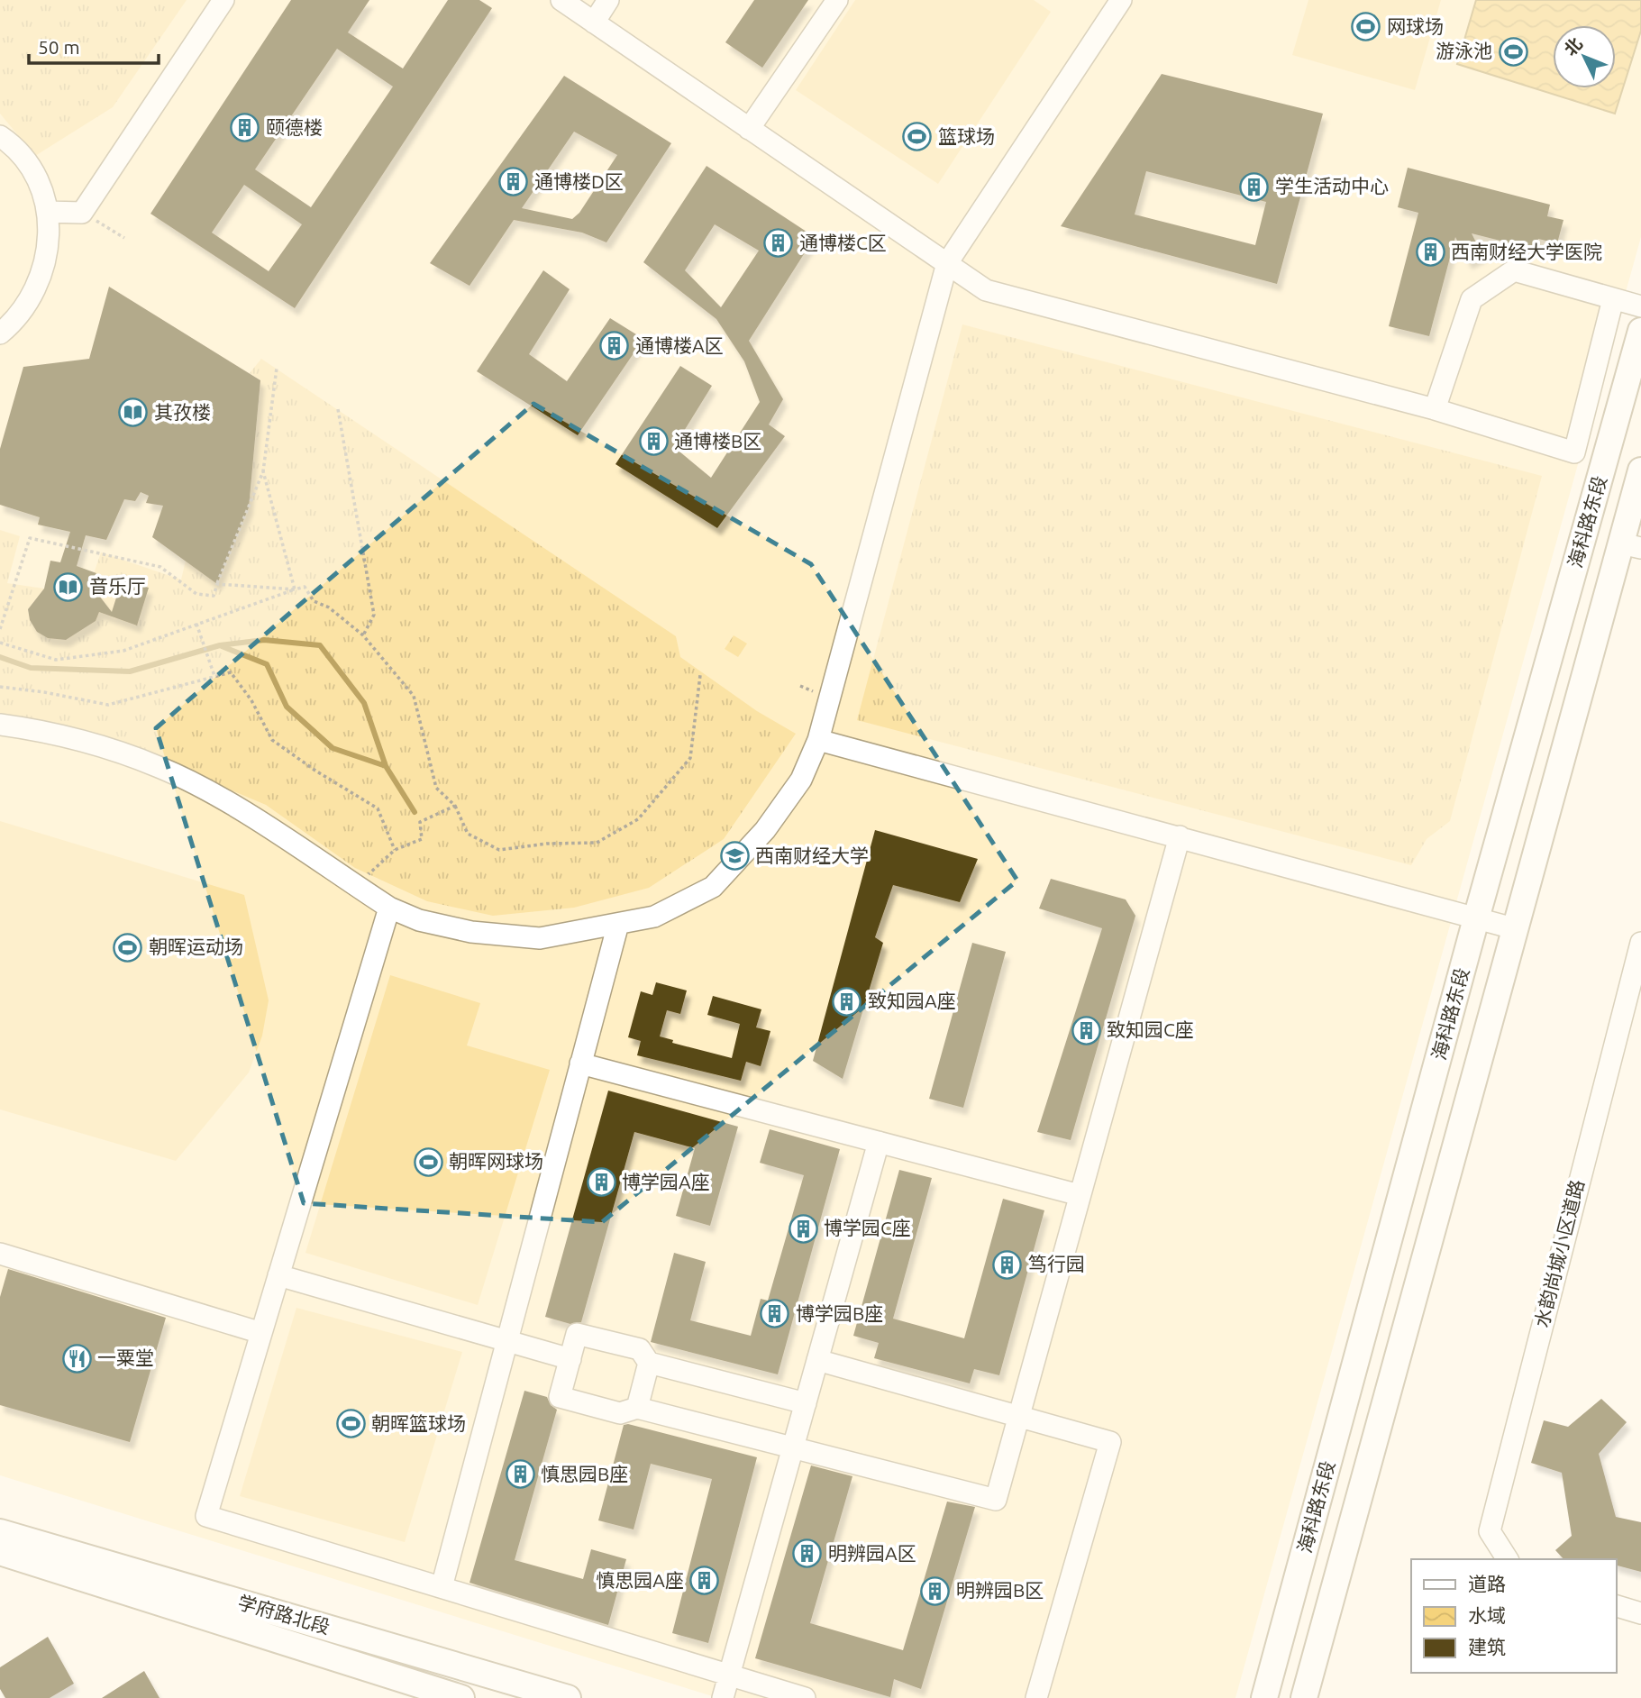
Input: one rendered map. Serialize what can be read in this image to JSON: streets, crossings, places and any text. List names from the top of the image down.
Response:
{
  "streets": {
    "main road": ["海科路东段", "学府路北段"],
    "street": ["水韵尚城小区道路"]
  },
  "places": {
    "sports": [
      "网球场",
      "游泳池",
      "篮球场",
      "朝晖运动场",
      "朝晖网球场",
      "朝晖篮球场"
    ],
    "building": [
      "颐德楼",
      "通博楼D区",
      "学生活动中心",
      "通博楼C区",
      "西南财经大学医院",
      "通博楼A区",
      "通博楼B区",
      "致知园A座",
      "致知园C座",
      "博学园A座",
      "博学园C座",
      "笃行园",
      "博学园B座",
      "慎思园B座",
      "明辨园A区",
      "慎思园A座",
      "明辨园B区"
    ],
    "library": ["其孜楼", "音乐厅"],
    "school or university": ["西南财经大学"],
    "restaurant": ["一粟堂"]
  },
  "legend": ["道路", "水域", "建筑"],
  "scale_bar": "50 m",
  "north": "top left"
}
